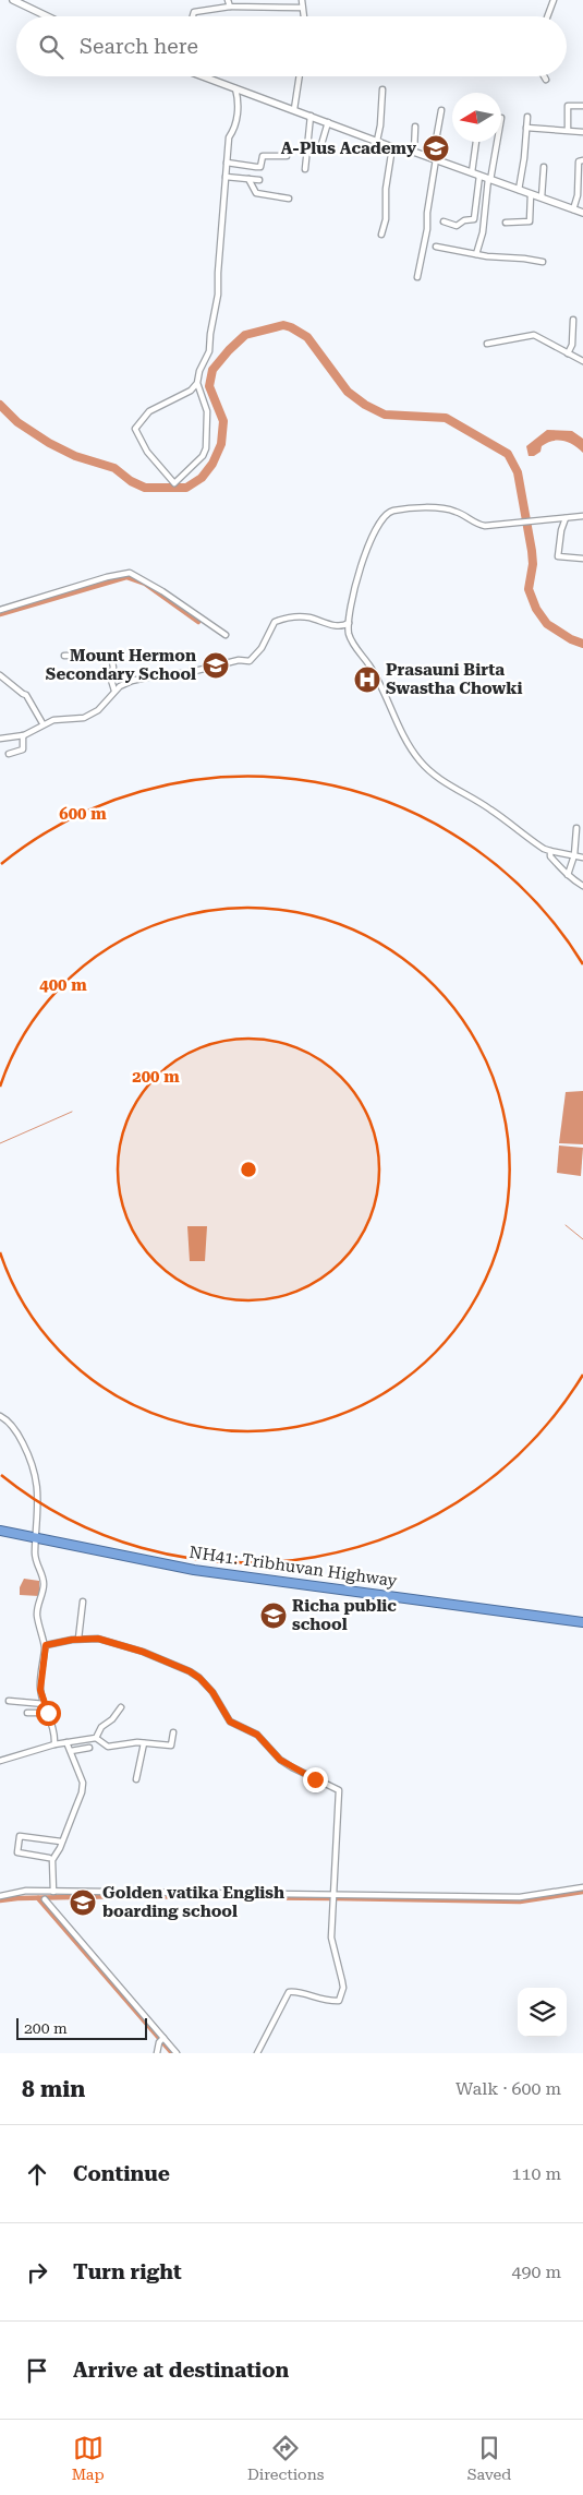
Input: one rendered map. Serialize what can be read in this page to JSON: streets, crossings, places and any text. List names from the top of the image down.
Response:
{
  "streets": {
    "highway": ["NH41: Tribhuvan Highway"]
  },
  "places": {
    "school or university": [
      "A-Plus Academy",
      "Mount Hermon Secondary School",
      "Richa public school",
      "Golden vatika English boarding school"
    ],
    "hospital": ["Prasauni Birta Swastha Chowki"]
  },
  "scale_bar": "200 m",
  "north": "left",
  "page": {
    "search": "Search here",
    "scale": "200 m",
    "heading": ["8 min", "Walk · 600 m"],
    "list": [
      ["Continue", "110 m"],
      ["Turn right", "490 m"],
      "Arrive at destination"
    ],
    "nav": ["Map", "Directions", "Saved"]
  },
  "rings": ["600 m", "400 m", "200 m"]
}
